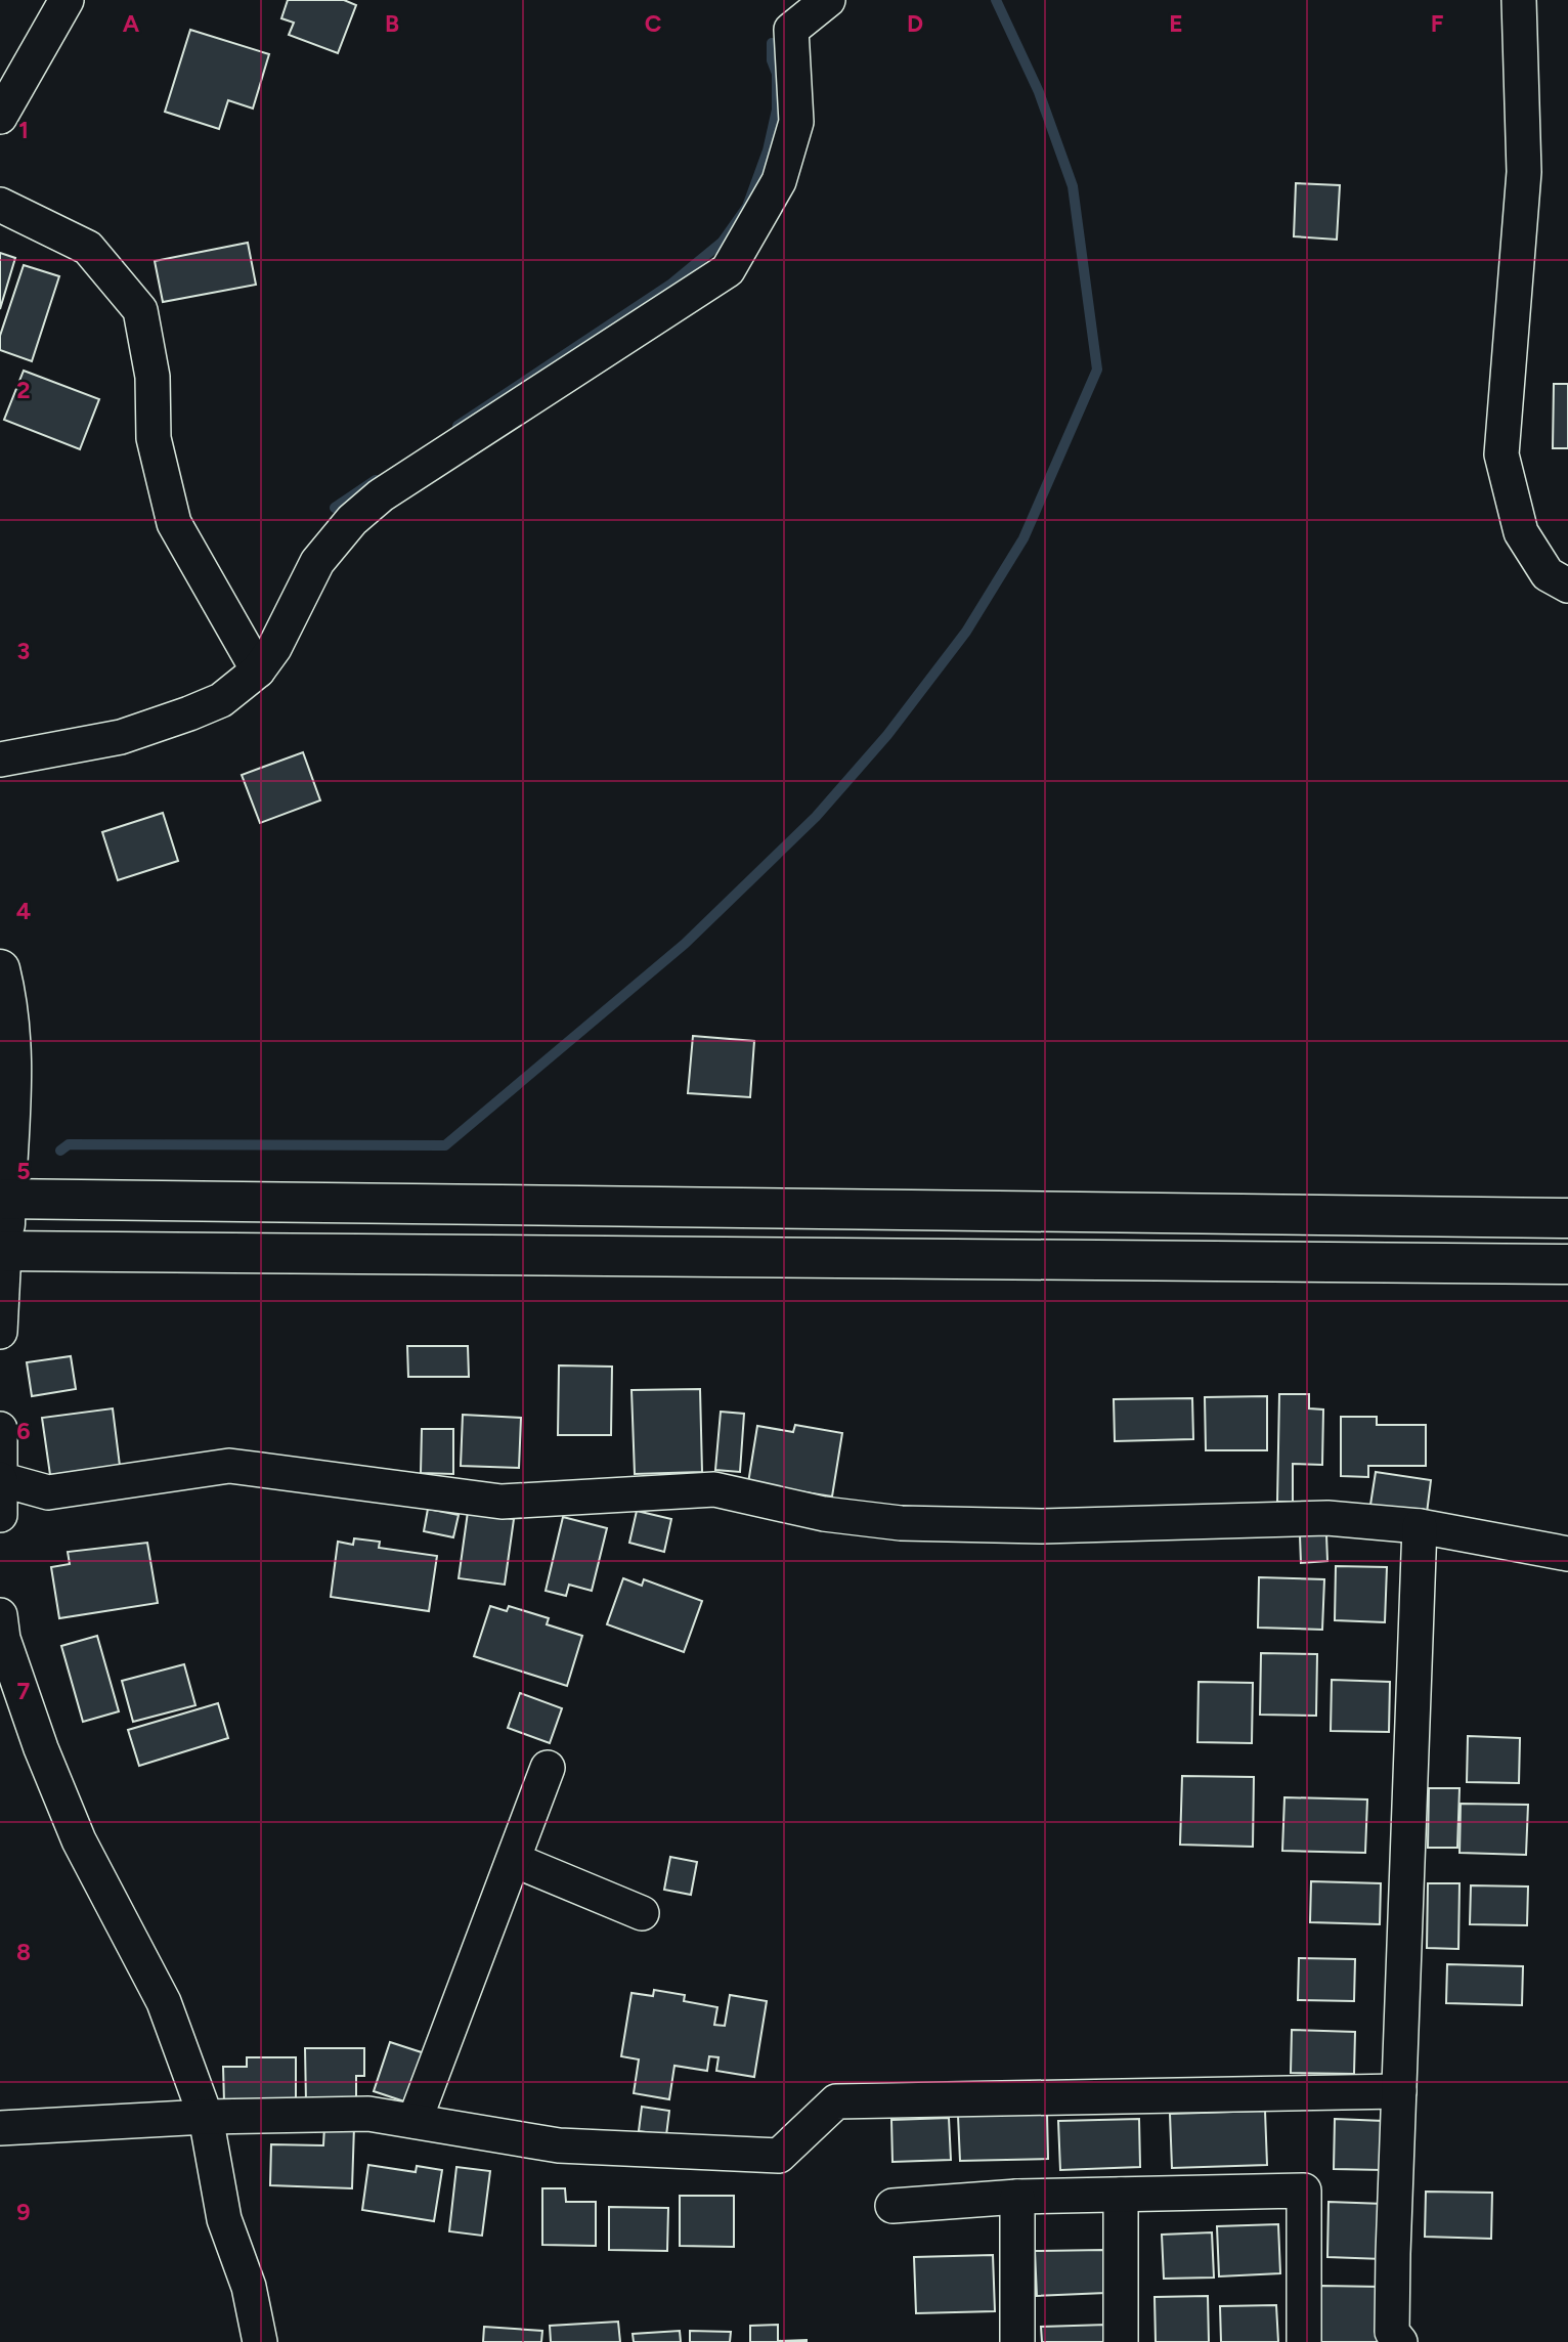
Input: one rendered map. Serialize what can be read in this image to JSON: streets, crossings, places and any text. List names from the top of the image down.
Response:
{
  "grid": {
    "columns": [
      "A",
      "B",
      "C",
      "D",
      "E",
      "F"
    ],
    "rows": [
      "1",
      "2",
      "3",
      "4",
      "5",
      "6",
      "7",
      "8",
      "9"
    ]
  }
}
